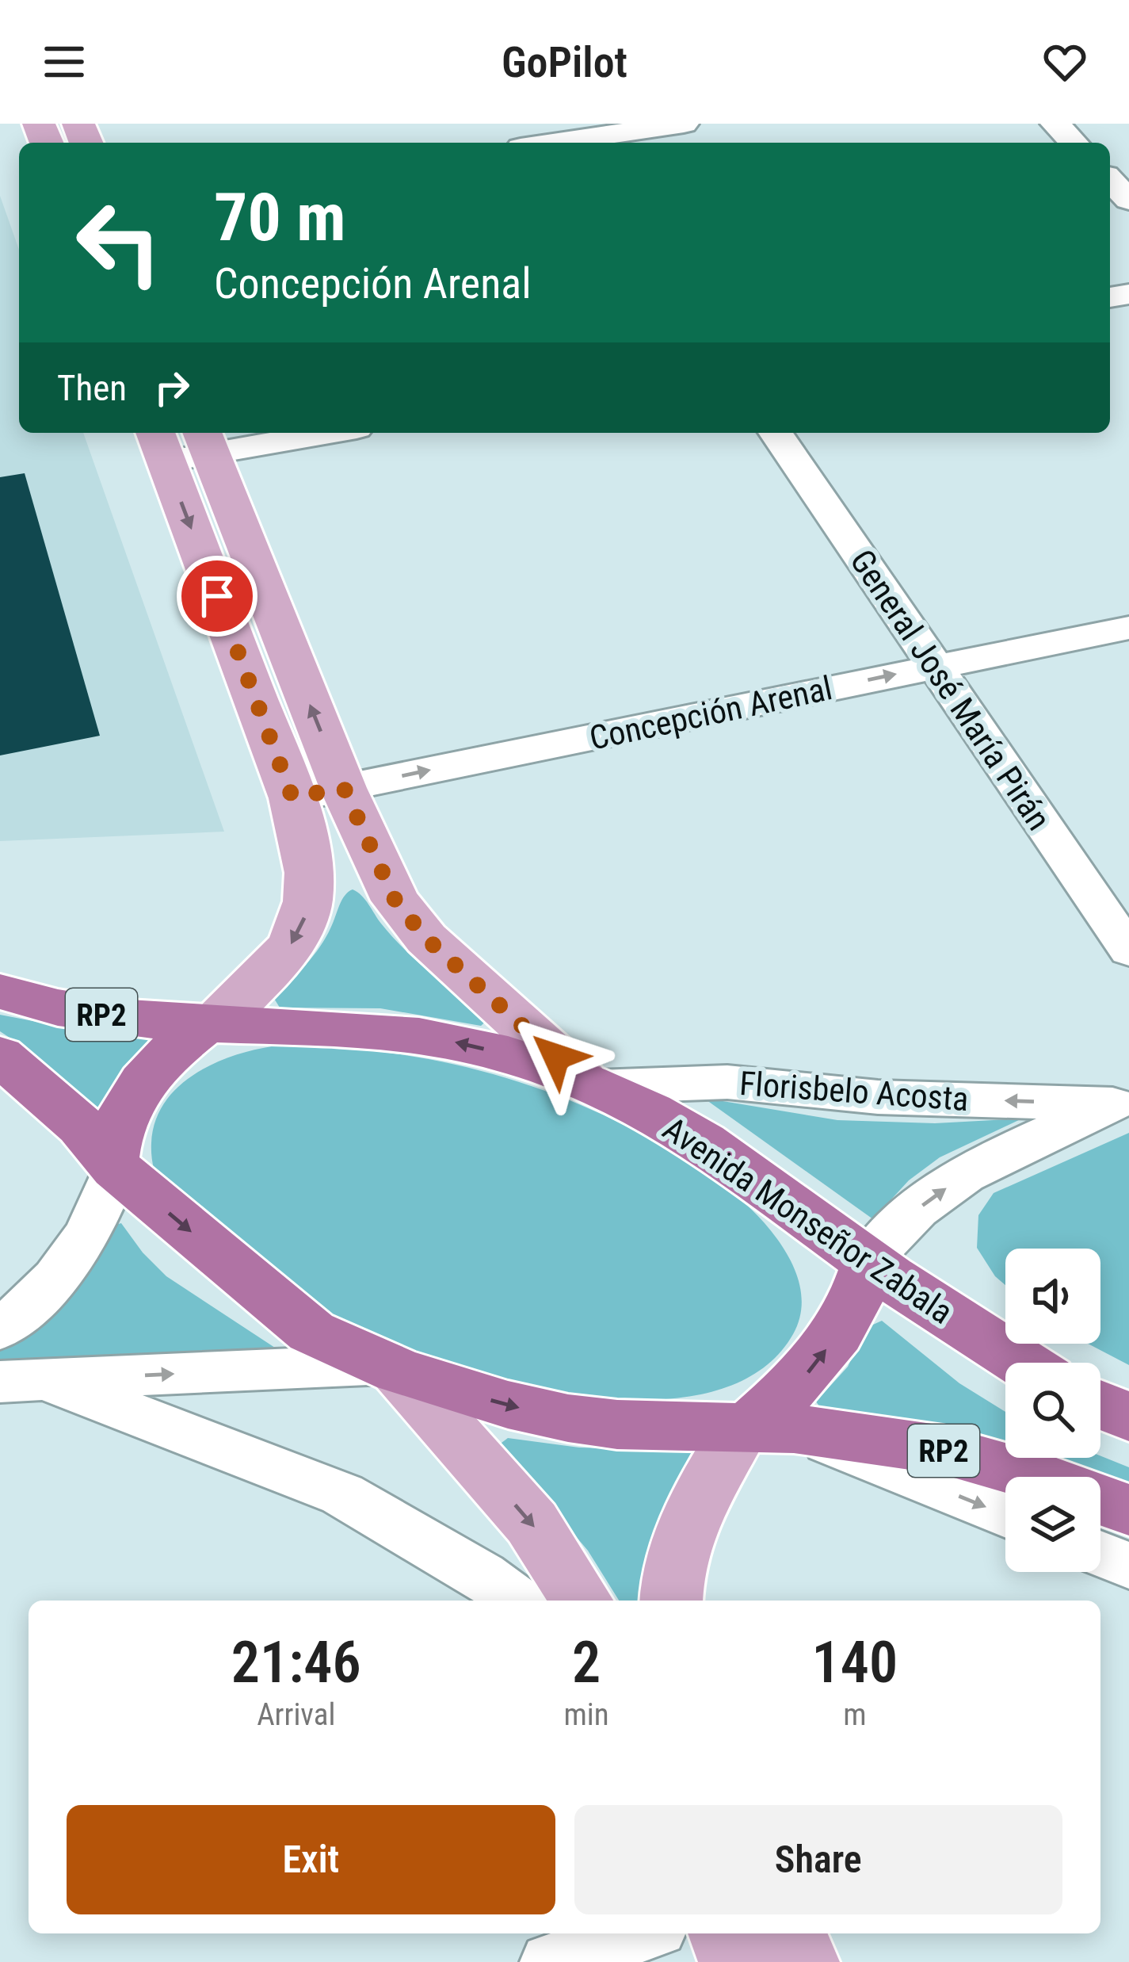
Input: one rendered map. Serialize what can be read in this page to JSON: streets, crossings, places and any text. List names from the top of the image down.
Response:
{
  "streets": {
    "highway": ["RP2", "Avenida Monseñor Zabala"],
    "street": ["General José María Pirán", "Concepción Arenal", "Florisbelo Acosta"]
  },
  "crossings": [
    ["General José María Pirán", "Concepción Arenal"],
    ["RP2", "Avenida Monseñor Zabala"],
    ["Florisbelo Acosta", "Avenida Monseñor Zabala"]
  ],
  "one_way": ["Concepción Arenal"],
  "page": {
    "header": "GoPilot",
    "turn": ["70 m", "Concepción Arenal"],
    "then": "Then",
    "eta": [
      "21:46",
      "Arrival",
      "2",
      "min",
      "140",
      "m"
    ],
    "buttons": ["Exit", "Share"]
  }
}
